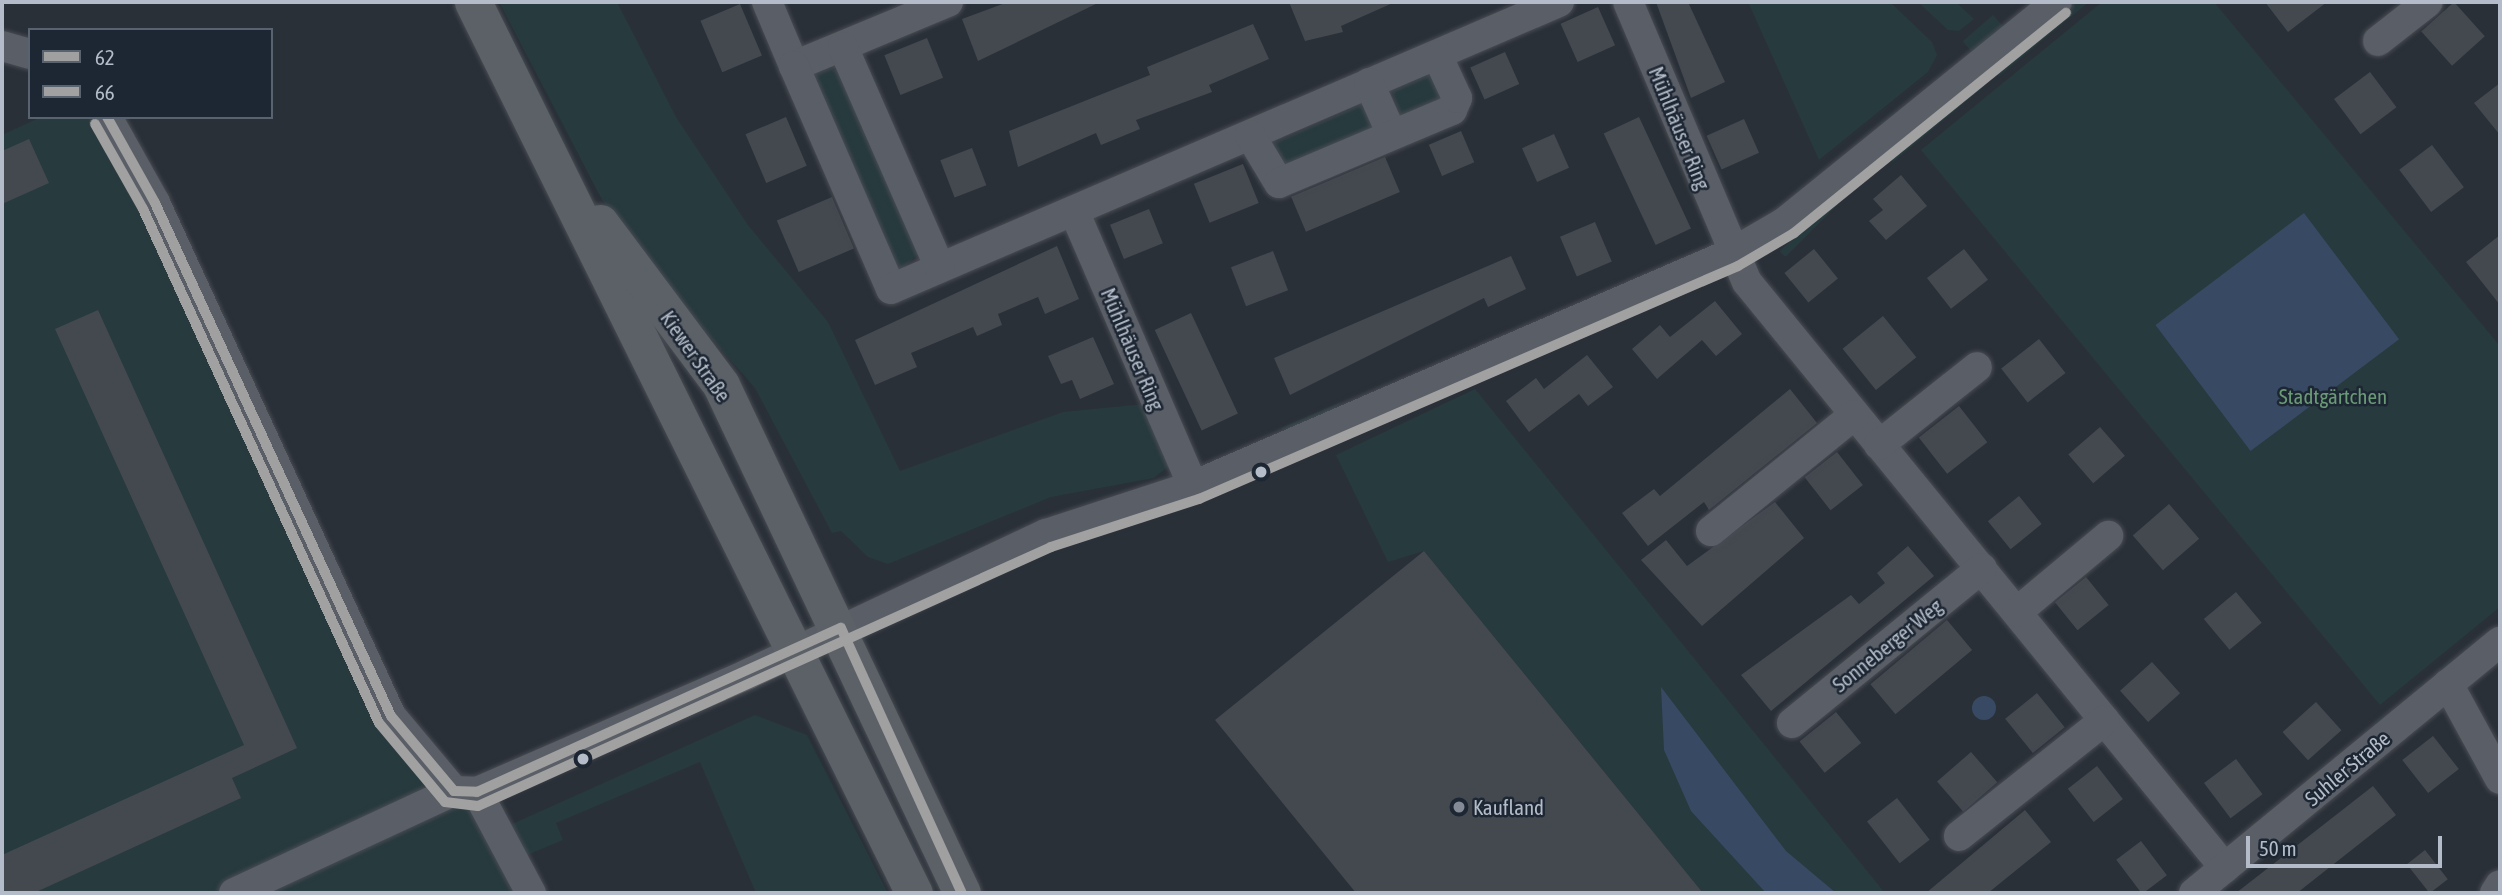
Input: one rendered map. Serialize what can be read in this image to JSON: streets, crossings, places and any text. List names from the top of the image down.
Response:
{
  "streets": {
    "main road": ["Kiewer Straße"],
    "street": ["Mühlhäuser Ring", "Sonneberger Weg", "Suhler Straße"]
  },
  "parks": ["Stadtgärtchen"],
  "places": ["Kaufland"],
  "lines": ["transit line 66", "transit line 62"],
  "legend": ["62", "66"],
  "scale_bar": "50 m"
}
